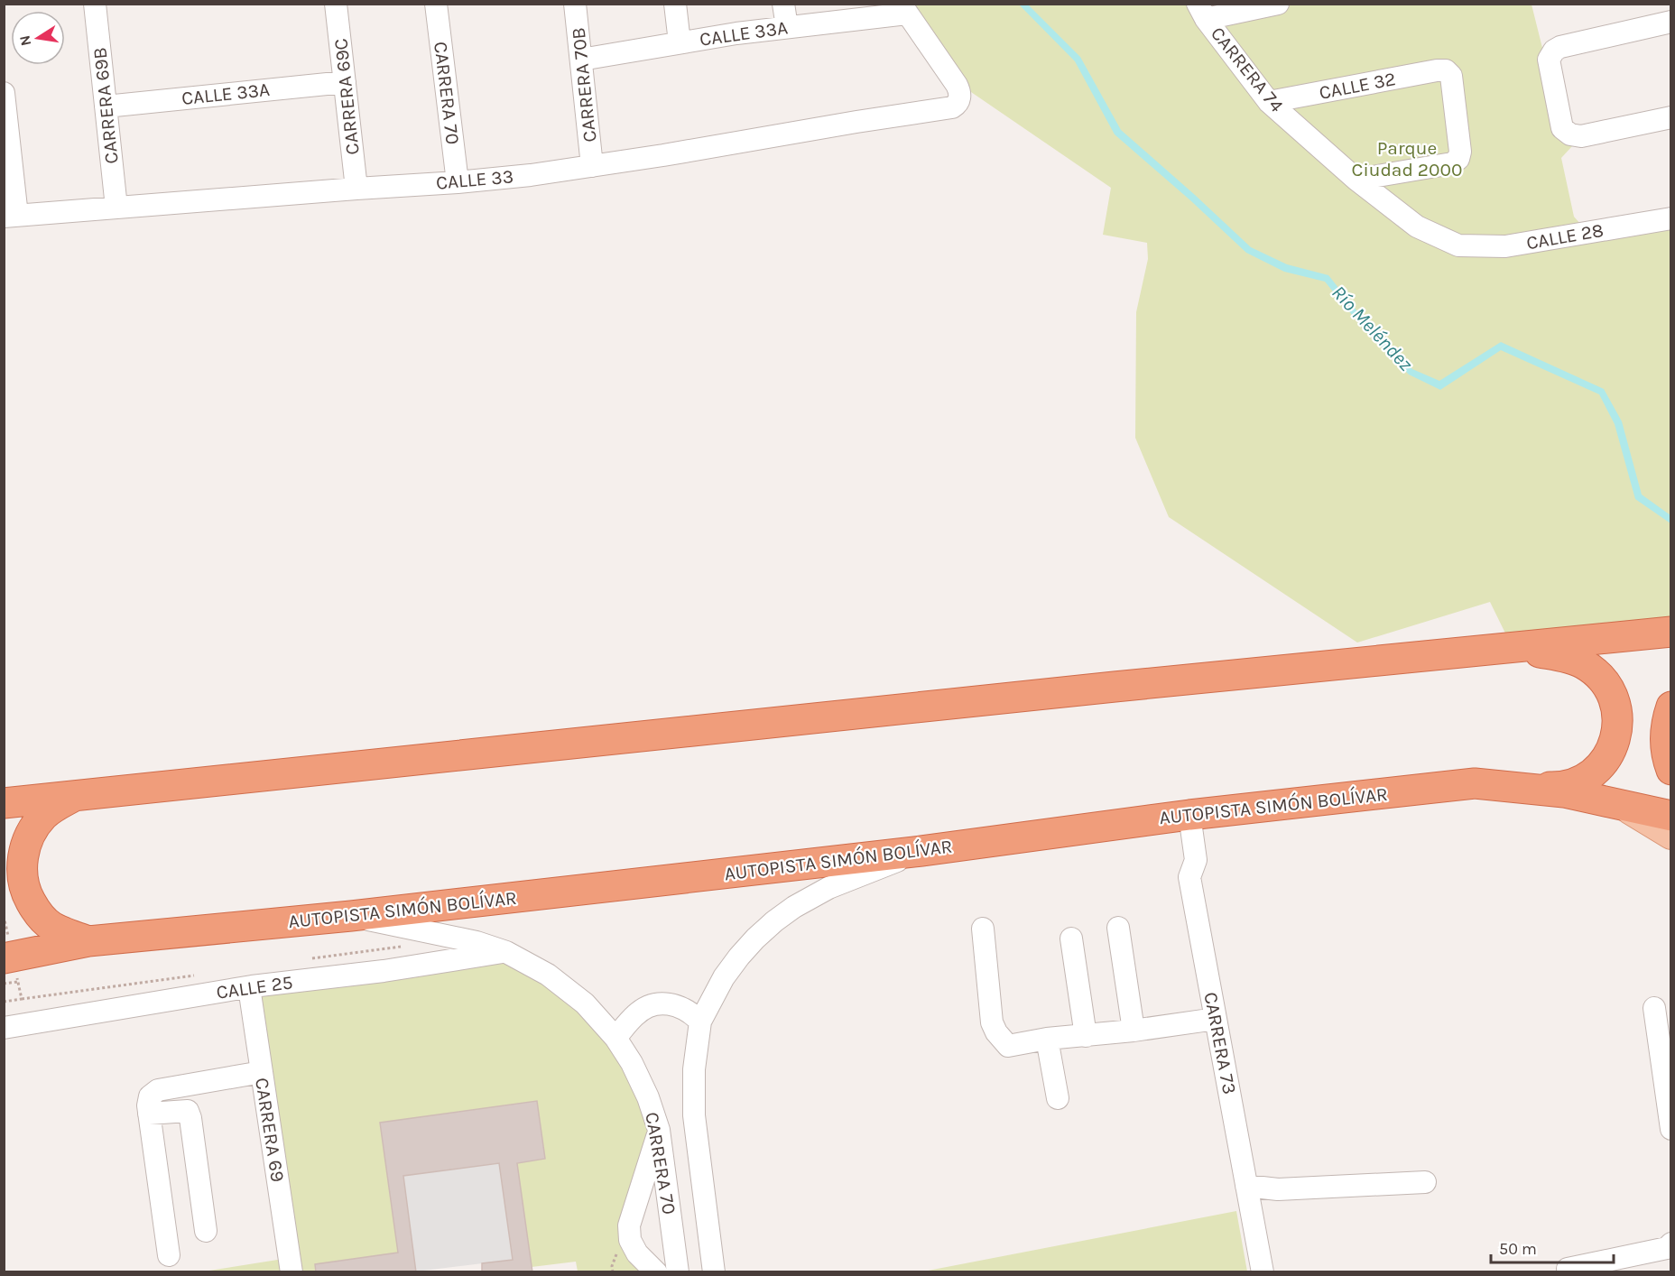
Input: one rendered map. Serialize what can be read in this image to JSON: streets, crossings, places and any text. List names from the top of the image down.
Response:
{
  "streets": {
    "highway": ["AUTOPISTA SIMÓN BOLÍVAR"],
    "street": [
      "CALLE 33A",
      "CARRERA 74",
      "CARRERA 70B",
      "CALLE 32",
      "CARRERA 70",
      "CARRERA 69C",
      "CARRERA 69B",
      "CALLE 33",
      "CALLE 28",
      "CALLE 25",
      "CARRERA 73",
      "CARRERA 69"
    ]
  },
  "crossings": [
    ["CALLE 33A", "CARRERA 70B"],
    ["CALLE 33A", "CARRERA 69C"],
    ["CALLE 33A", "CARRERA 69B"],
    ["CALLE 33A", "CALLE 33"],
    ["CARRERA 74", "CALLE 32"],
    ["CARRERA 74", "CALLE 28"],
    ["CARRERA 70B", "CALLE 33"],
    ["CARRERA 70", "CALLE 33"],
    ["CARRERA 70", "AUTOPISTA SIMÓN BOLÍVAR"],
    ["CARRERA 70", "CALLE 25"],
    ["CARRERA 69C", "CALLE 33"],
    ["CARRERA 69B", "CALLE 33"],
    ["AUTOPISTA SIMÓN BOLÍVAR", "CARRERA 73"],
    ["CALLE 25", "CARRERA 69"]
  ],
  "water": ["Río Meléndez"],
  "parks": ["Parque Ciudad 2000"],
  "scale_bar": "50 m",
  "north": "left"
}
